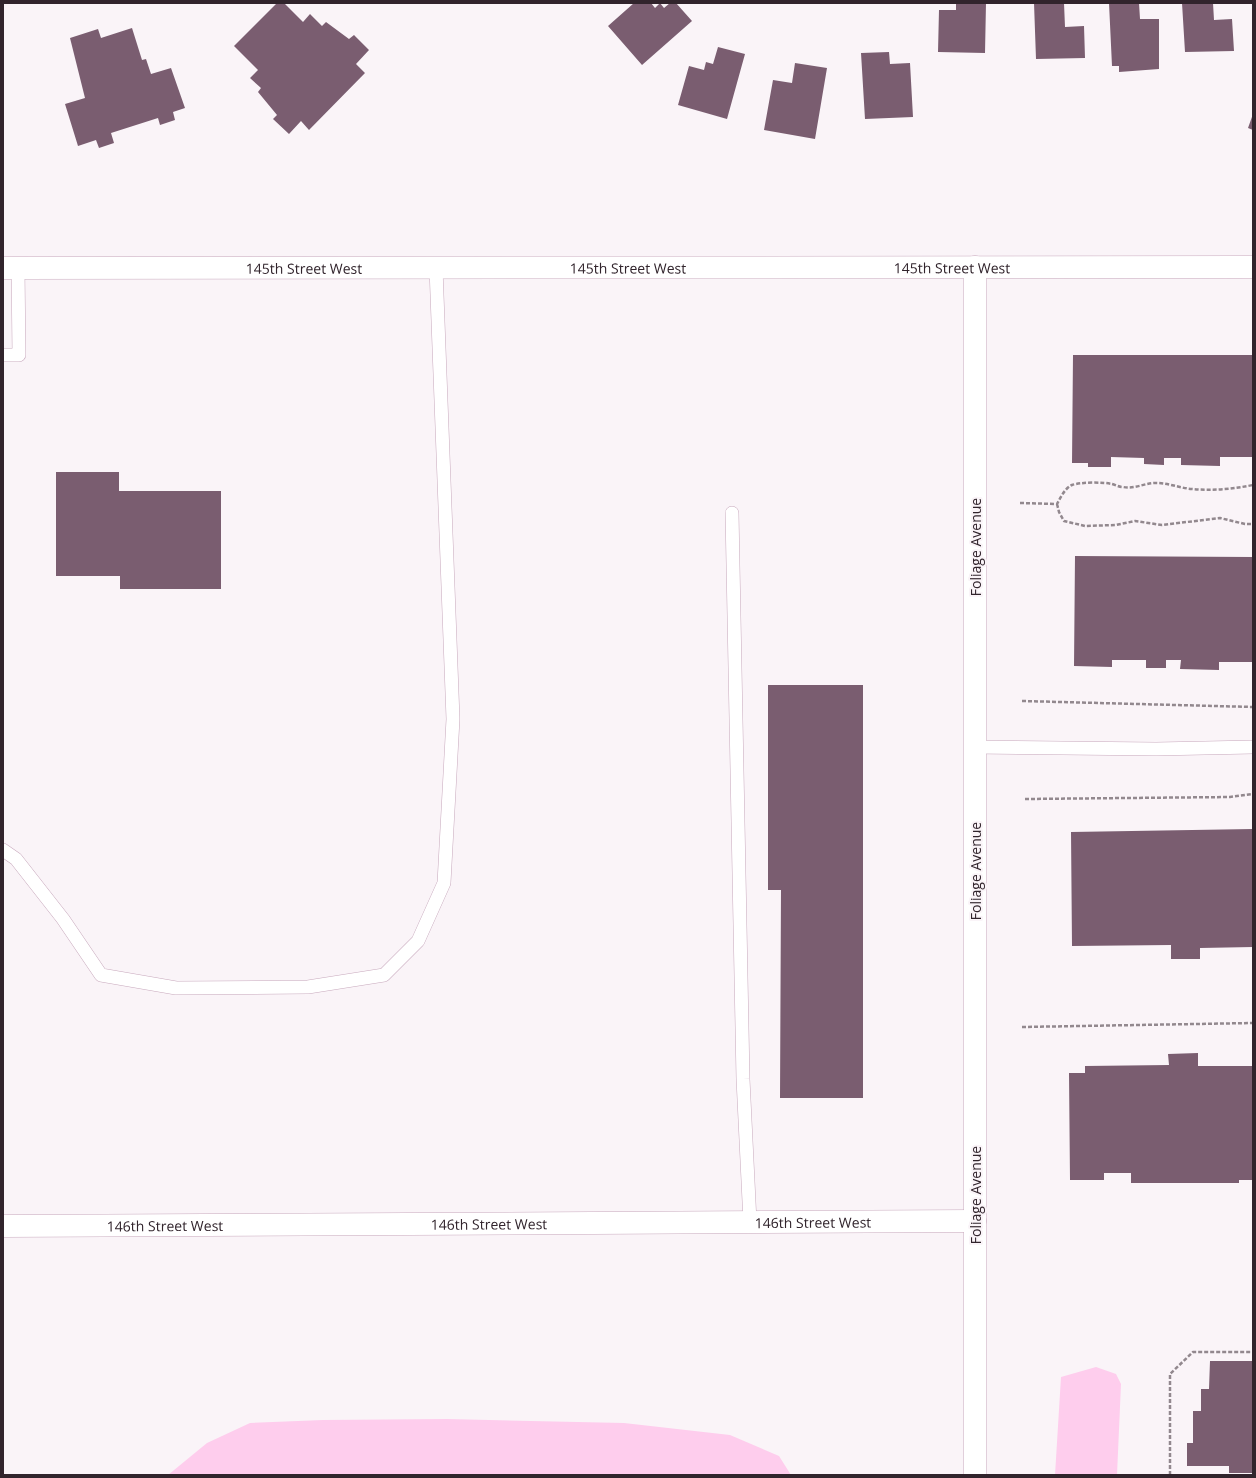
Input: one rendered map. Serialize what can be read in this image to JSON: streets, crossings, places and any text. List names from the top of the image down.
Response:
{
  "streets": {
    "street": ["145th Street West", "Foliage Avenue", "146th Street West"]
  },
  "crossings": [
    ["145th Street West", "Foliage Avenue"],
    ["Foliage Avenue", "146th Street West"]
  ]
}
